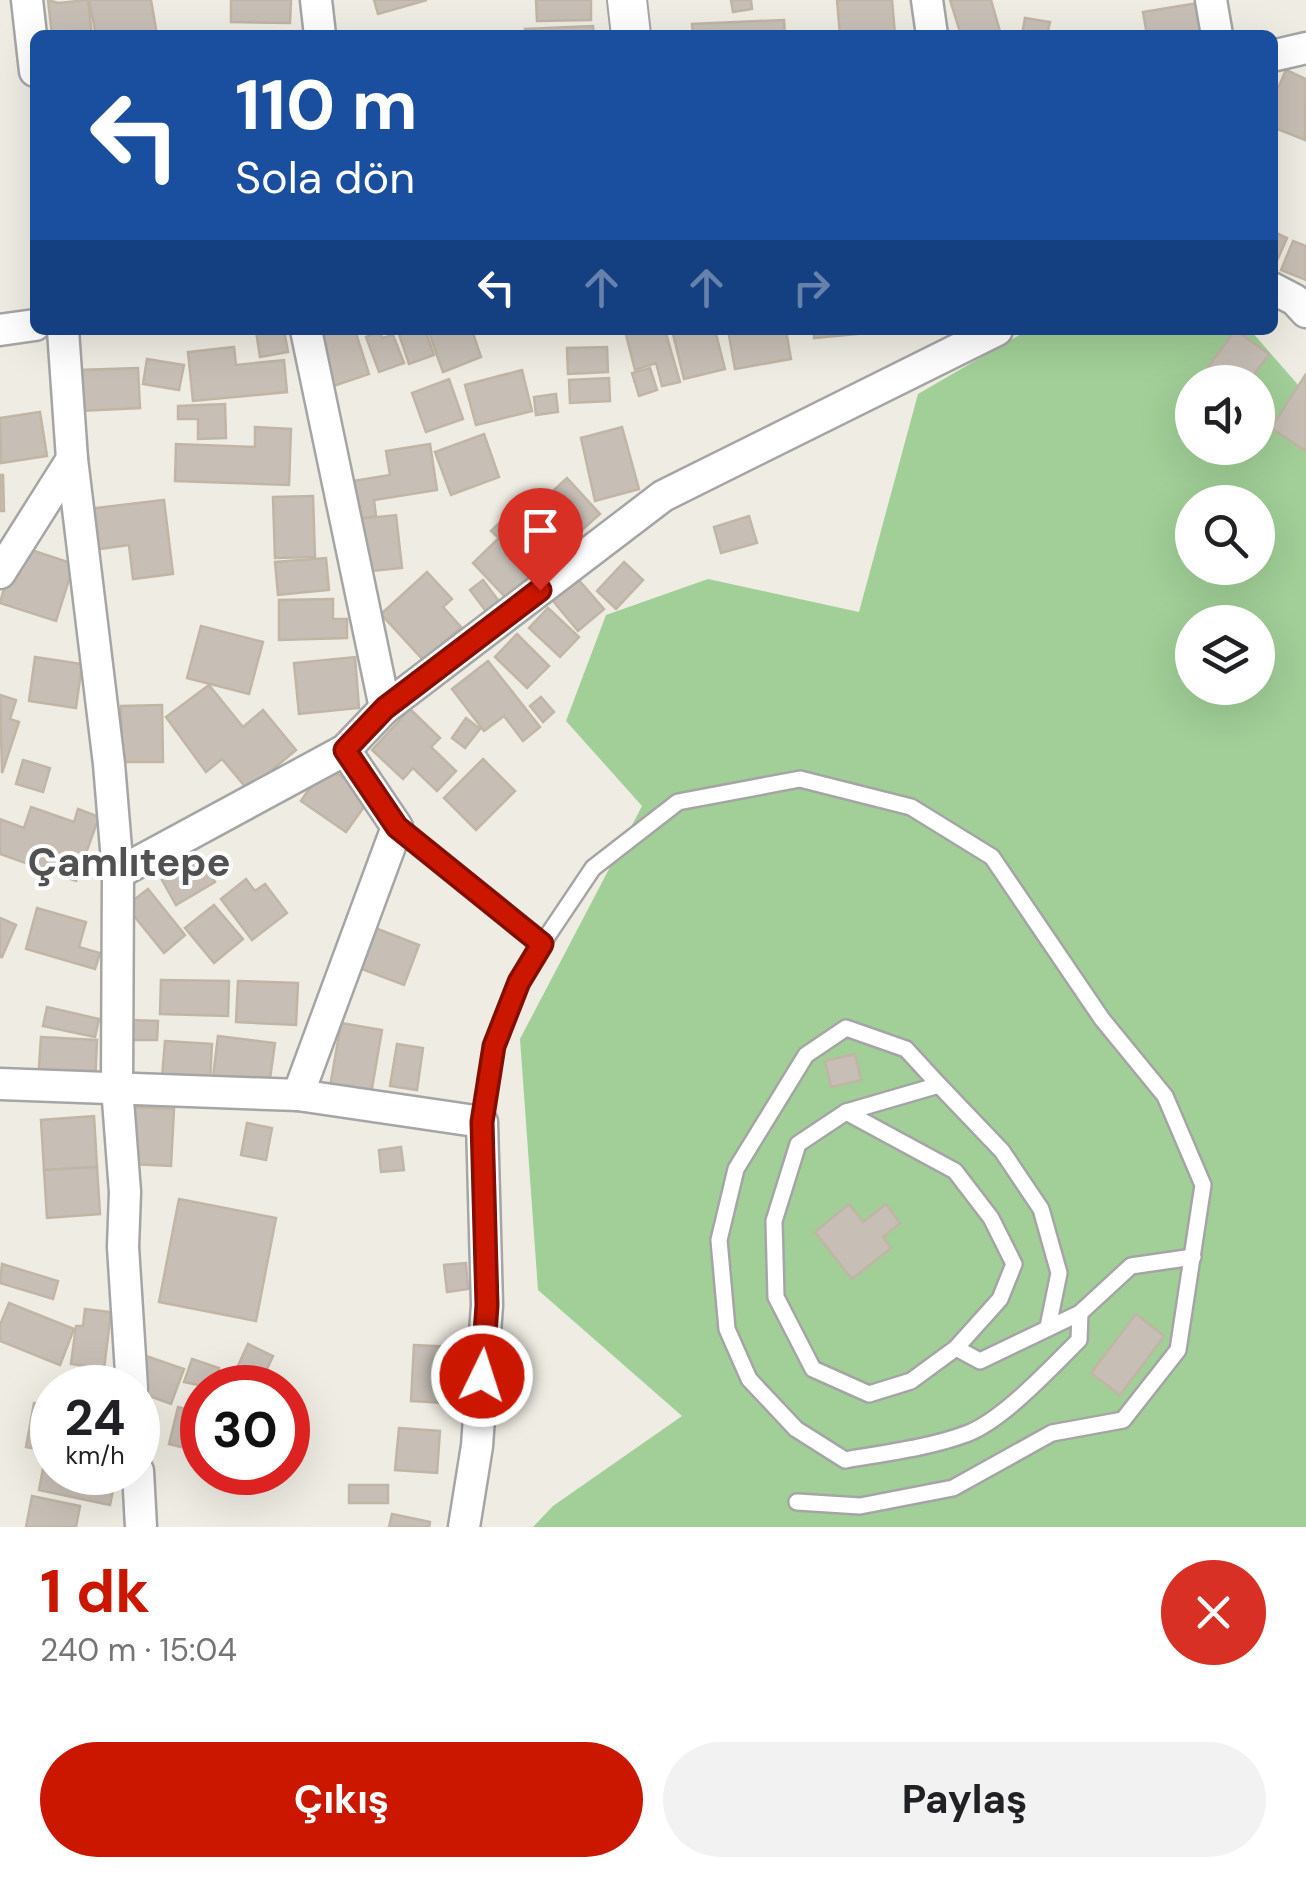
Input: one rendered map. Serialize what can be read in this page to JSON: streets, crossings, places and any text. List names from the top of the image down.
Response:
{
  "districts": ["Çamlıtepe"],
  "page": {
    "turn": ["110 m", "Sola dön"],
    "speed": "24 km/h",
    "limit": "30",
    "heading": ["1 dk", "240 m · 15:04"],
    "buttons": ["Çıkış", "Paylaş"]
  }
}
